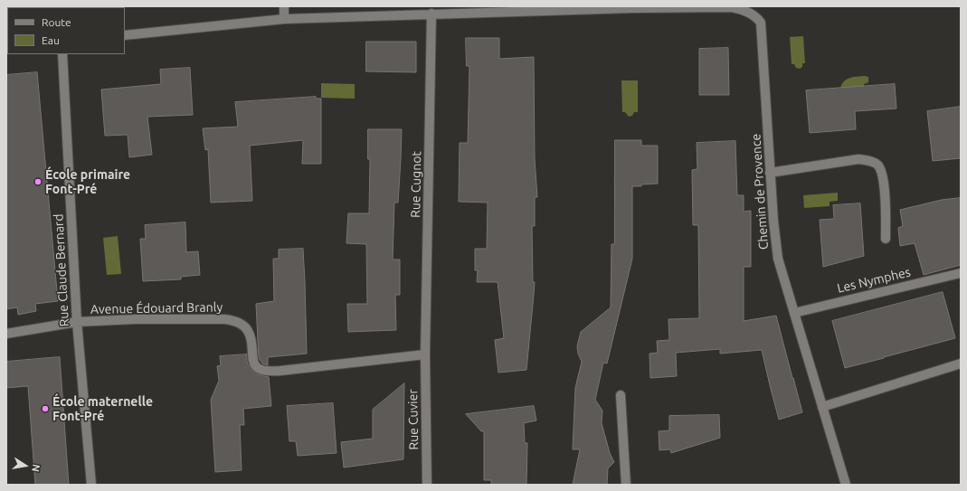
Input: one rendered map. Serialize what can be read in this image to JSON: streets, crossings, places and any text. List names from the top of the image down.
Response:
{
  "streets": {
    "street": [
      "Rue Cugnot",
      "Chemin de Provence",
      "Rue Claude Bernard",
      "Les Nymphes",
      "Avenue Édouard Branly",
      "Rue Cuvier"
    ]
  },
  "crossings": [
    ["Rue Cugnot", "Chemin de Provence"],
    ["Rue Cugnot", "Avenue Édouard Branly"],
    ["Rue Cugnot", "Rue Cuvier"],
    ["Chemin de Provence", "Les Nymphes"],
    ["Rue Claude Bernard", "Avenue Édouard Branly"],
    ["Avenue Édouard Branly", "Rue Cuvier"]
  ],
  "places": ["École primaire Font-Pré", "École maternelle Font-Pré"],
  "legend": ["Route", "Eau"],
  "north": "right"
}
